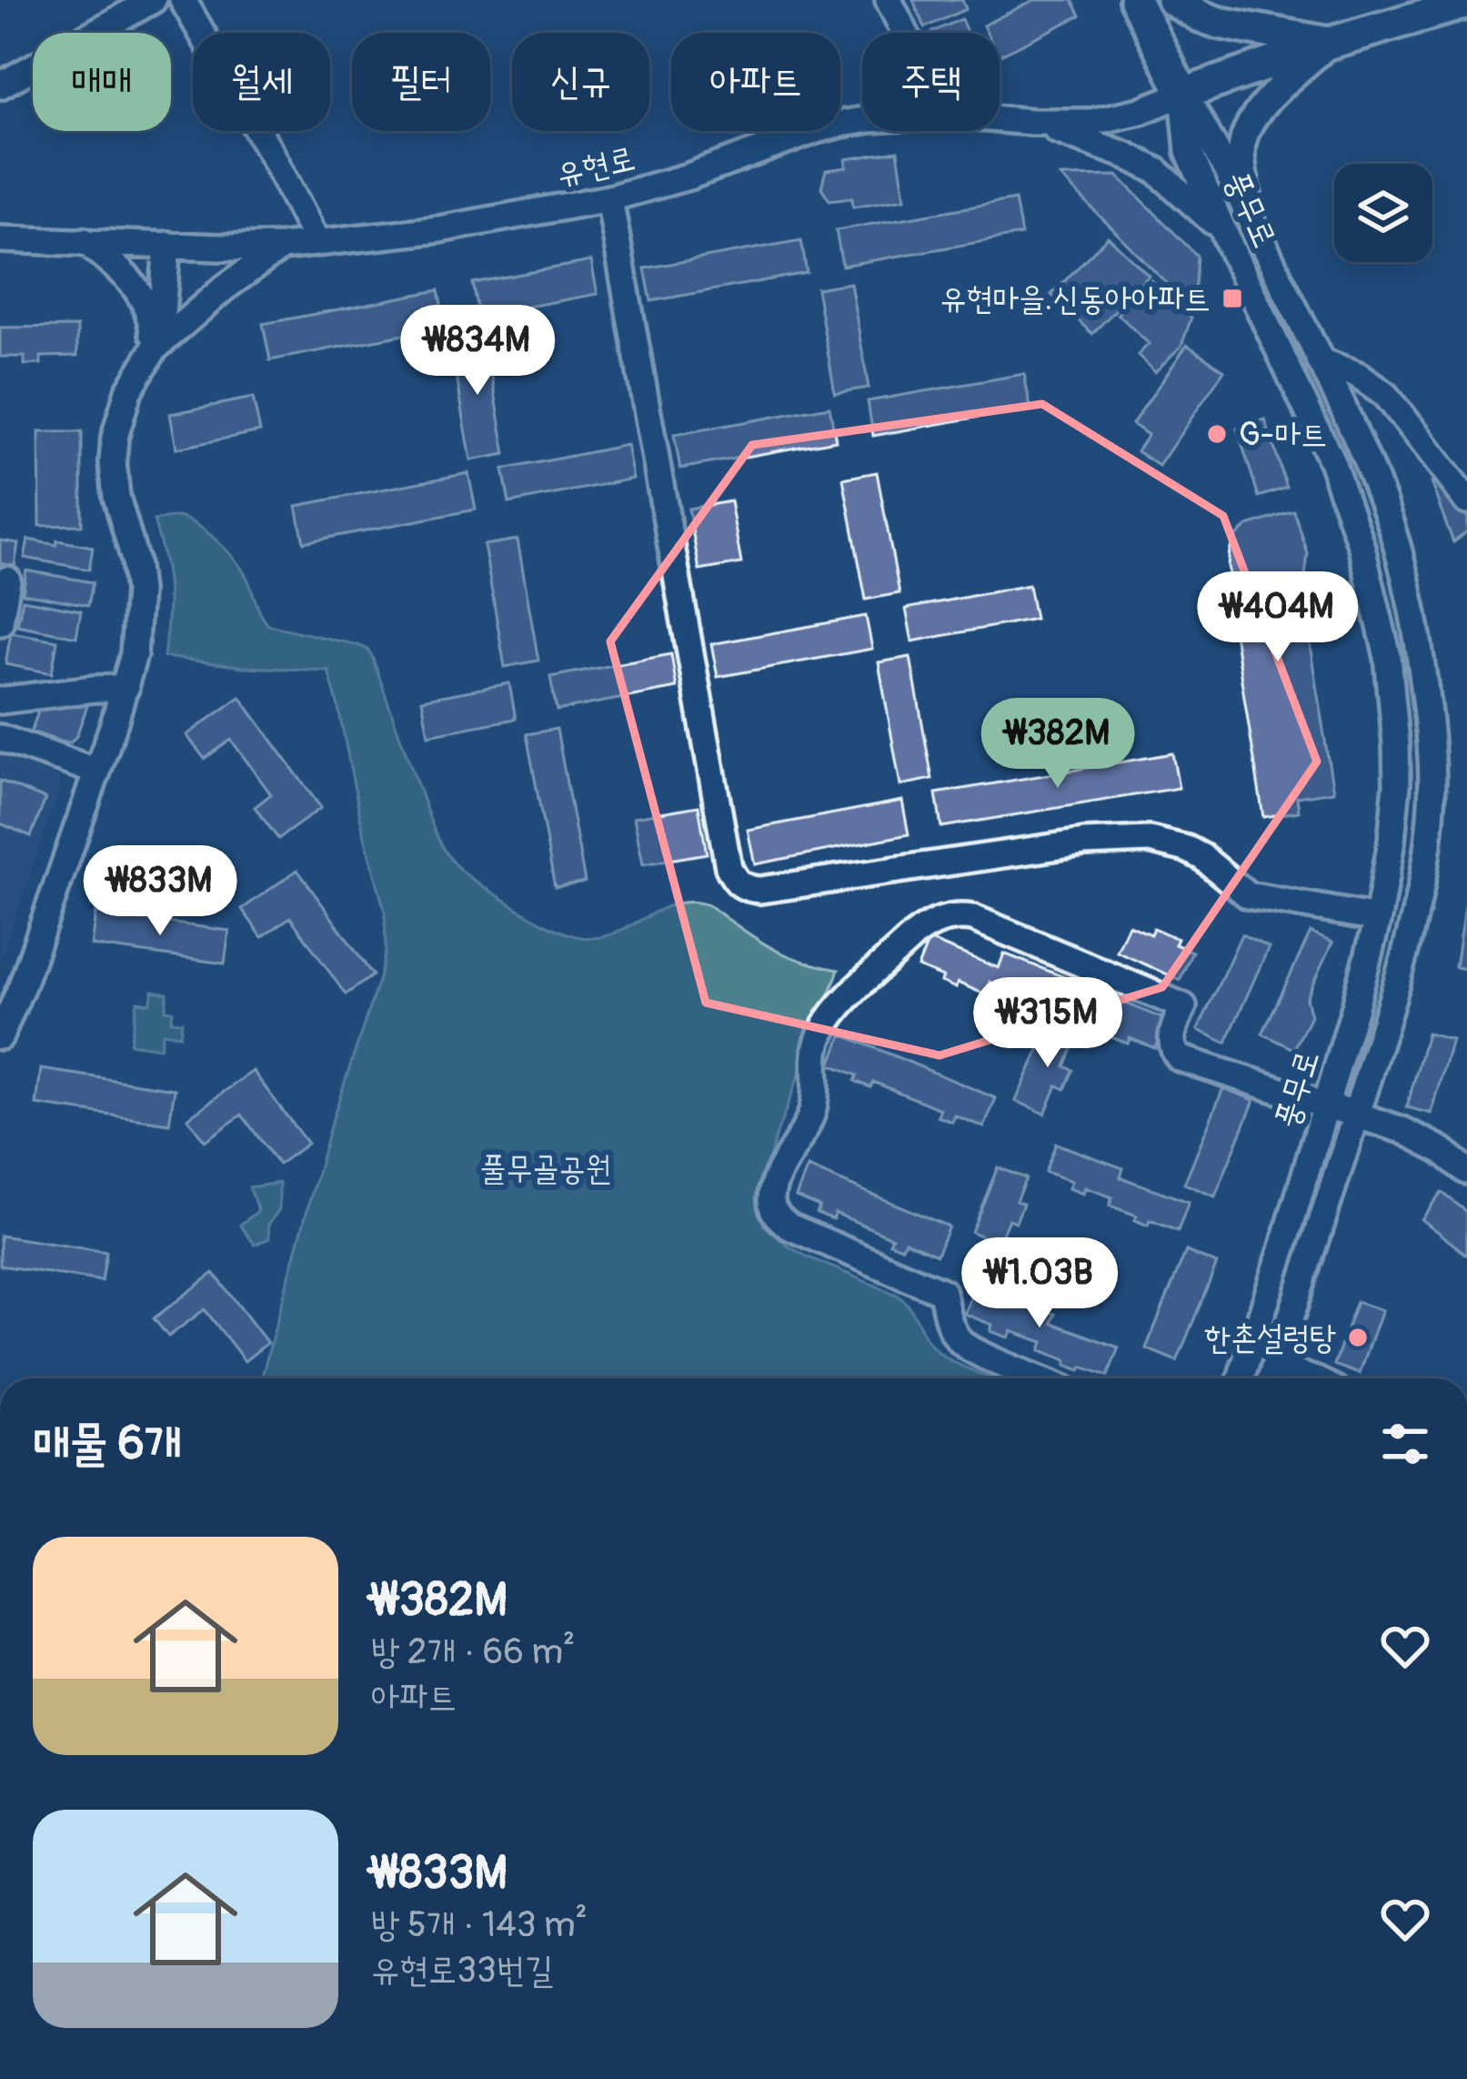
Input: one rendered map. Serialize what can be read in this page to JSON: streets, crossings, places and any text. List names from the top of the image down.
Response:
{
  "streets": {
    "street": ["유현로", "풍무로"]
  },
  "crossings": [
    ["유현로", "풍무로"]
  ],
  "parks": ["풀무골공원"],
  "places": {
    "transit": ["유현마을.신동아아파트"],
    "other": ["G-마트", "한촌설렁탕"]
  },
  "page": {
    "chip": [
      "매매",
      "월세",
      "필터",
      "신규",
      "아파트",
      "주택"
    ],
    "price": [
      "₩834M",
      "₩404M",
      "₩382M",
      "₩833M",
      "₩315M",
      "₩1.03B"
    ],
    "heading": "매물 6개",
    "list": [
      {
        "name": "₩382M",
        "note": "방 2개 · 66 m² · 아파트"
      },
      {
        "name": "₩833M",
        "note": "방 5개 · 143 m² · 유현로33번길"
      }
    ]
  }
}
